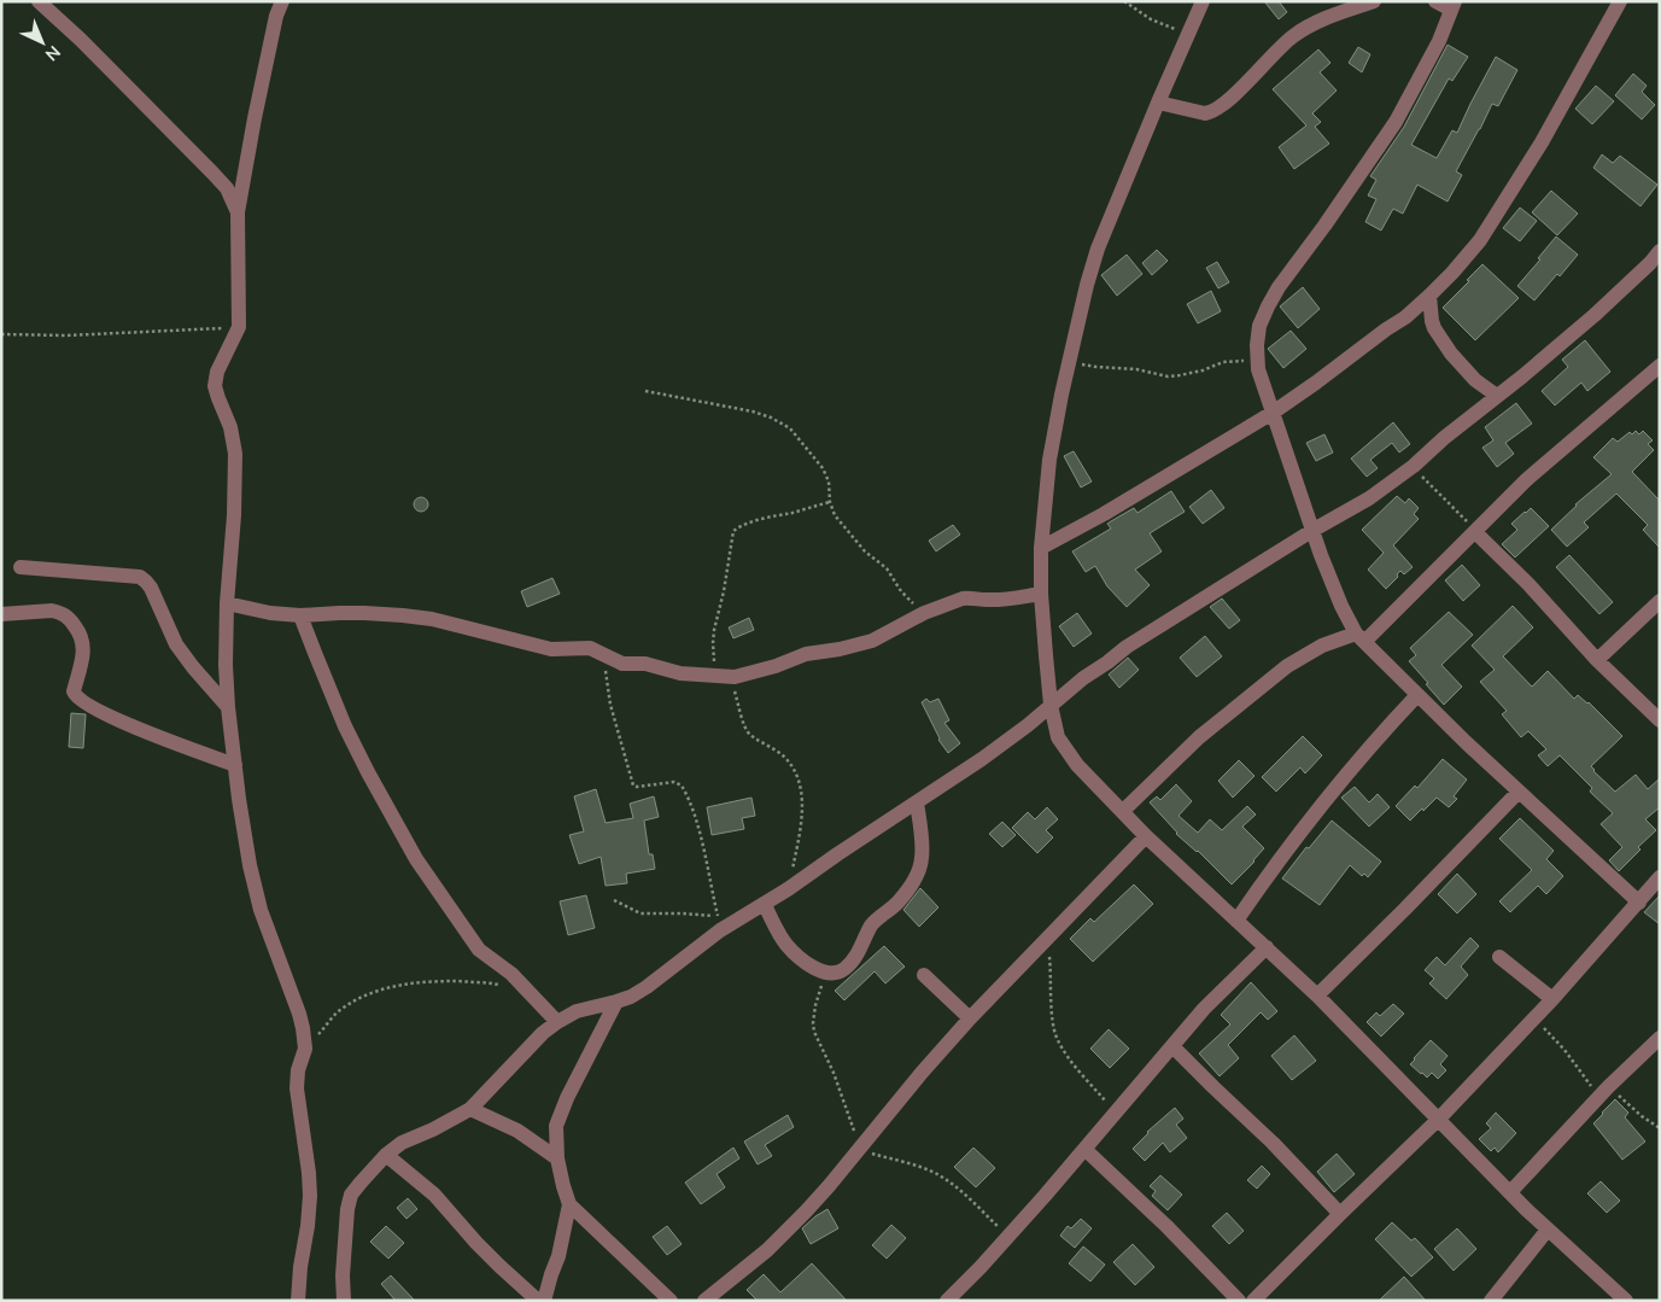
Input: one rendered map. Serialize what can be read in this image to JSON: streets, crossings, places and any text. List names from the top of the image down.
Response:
{
  "north": "bottom right"
}
